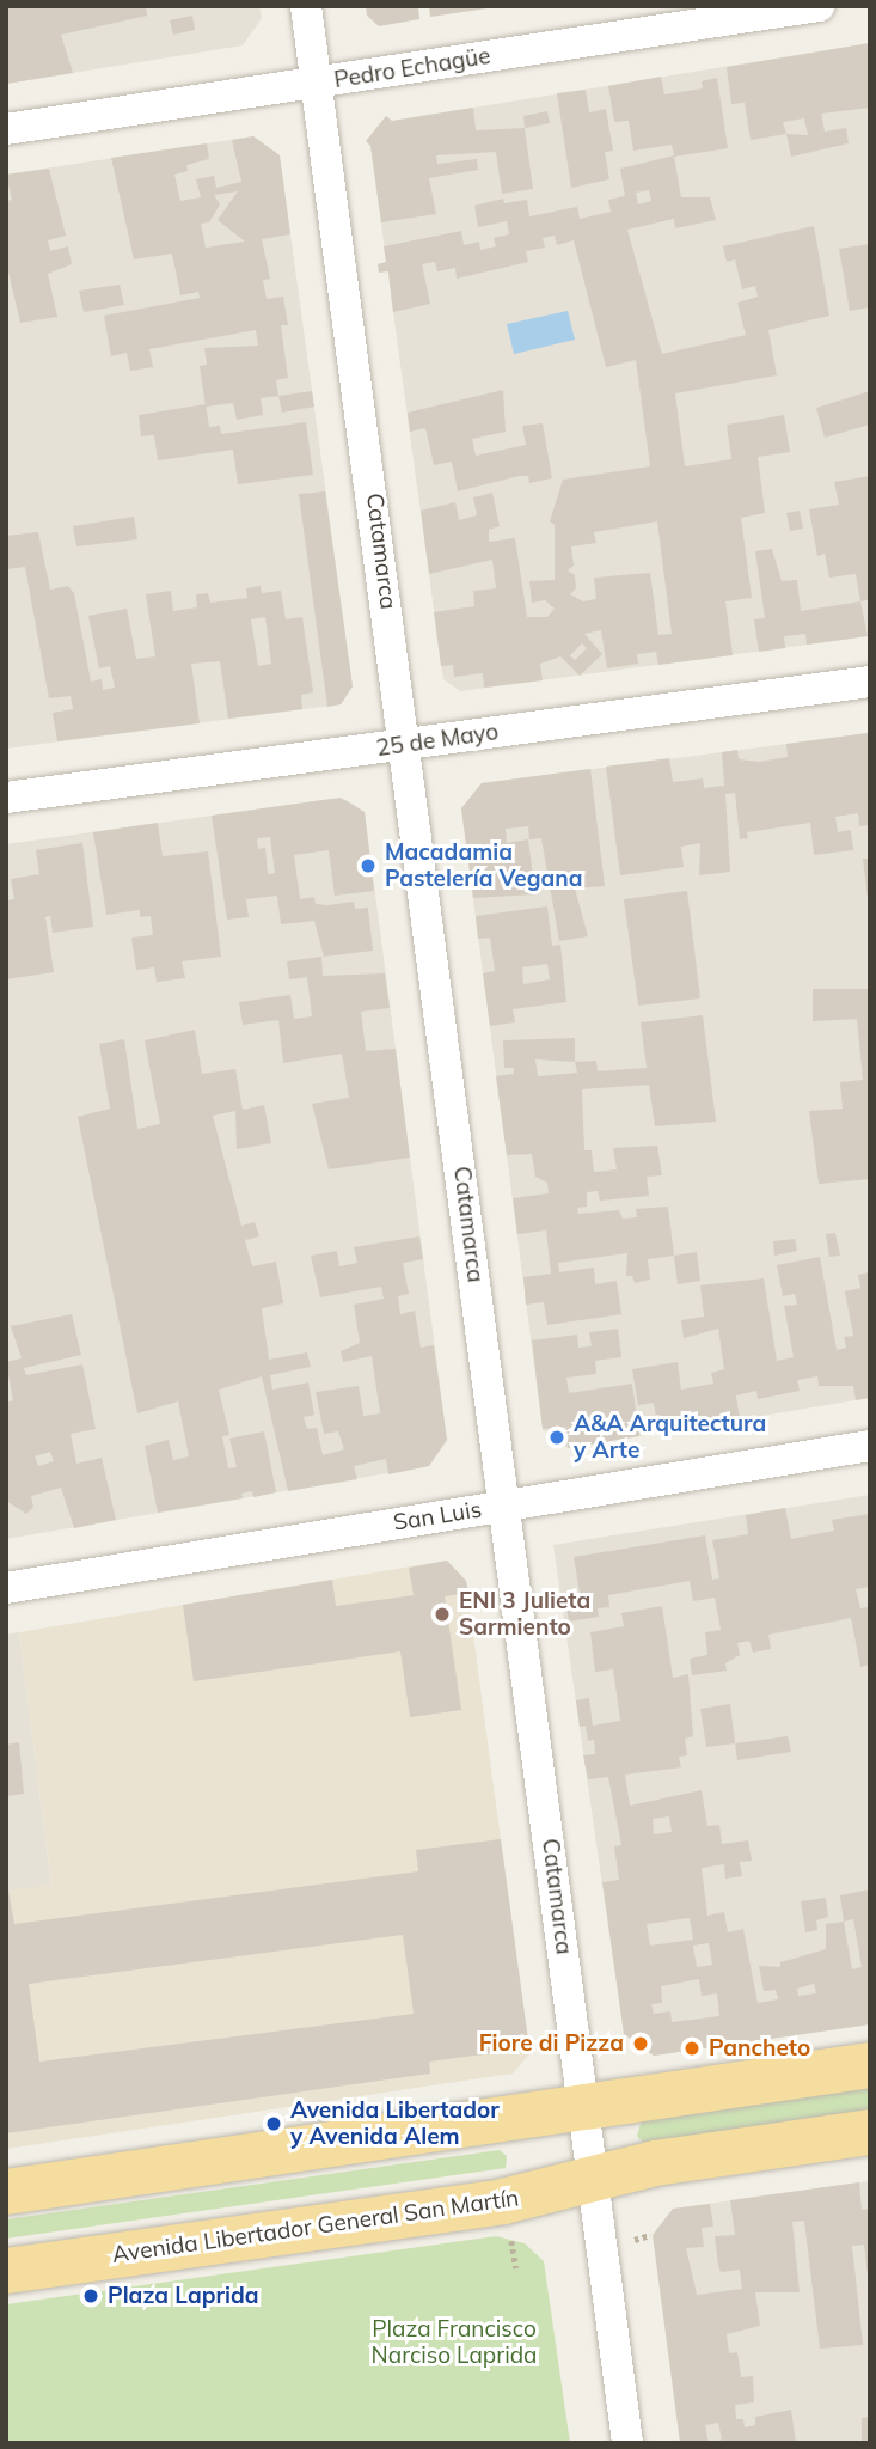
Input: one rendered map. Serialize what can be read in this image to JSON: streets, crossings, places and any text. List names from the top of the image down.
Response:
{
  "streets": {
    "main road": ["Avenida Libertador General San Martín"],
    "street": [
      "Pedro Echagüe",
      "Catamarca",
      "25 de Mayo",
      "San Luis"
    ]
  },
  "crossings": [
    ["Pedro Echagüe", "Catamarca"],
    ["Catamarca", "25 de Mayo"],
    ["Catamarca", "San Luis"],
    ["Catamarca", "Avenida Libertador General San Martín"]
  ],
  "parks": ["Plaza Francisco Narciso Laprida"],
  "places": [
    "Macadamia Pastelería Vegana",
    "A&A Arquitectura y Arte",
    "ENI 3 Julieta Sarmiento",
    "Fiore di Pizza",
    "Pancheto",
    "Avenida Libertador y Avenida Alem",
    "Plaza Laprida"
  ]
}
